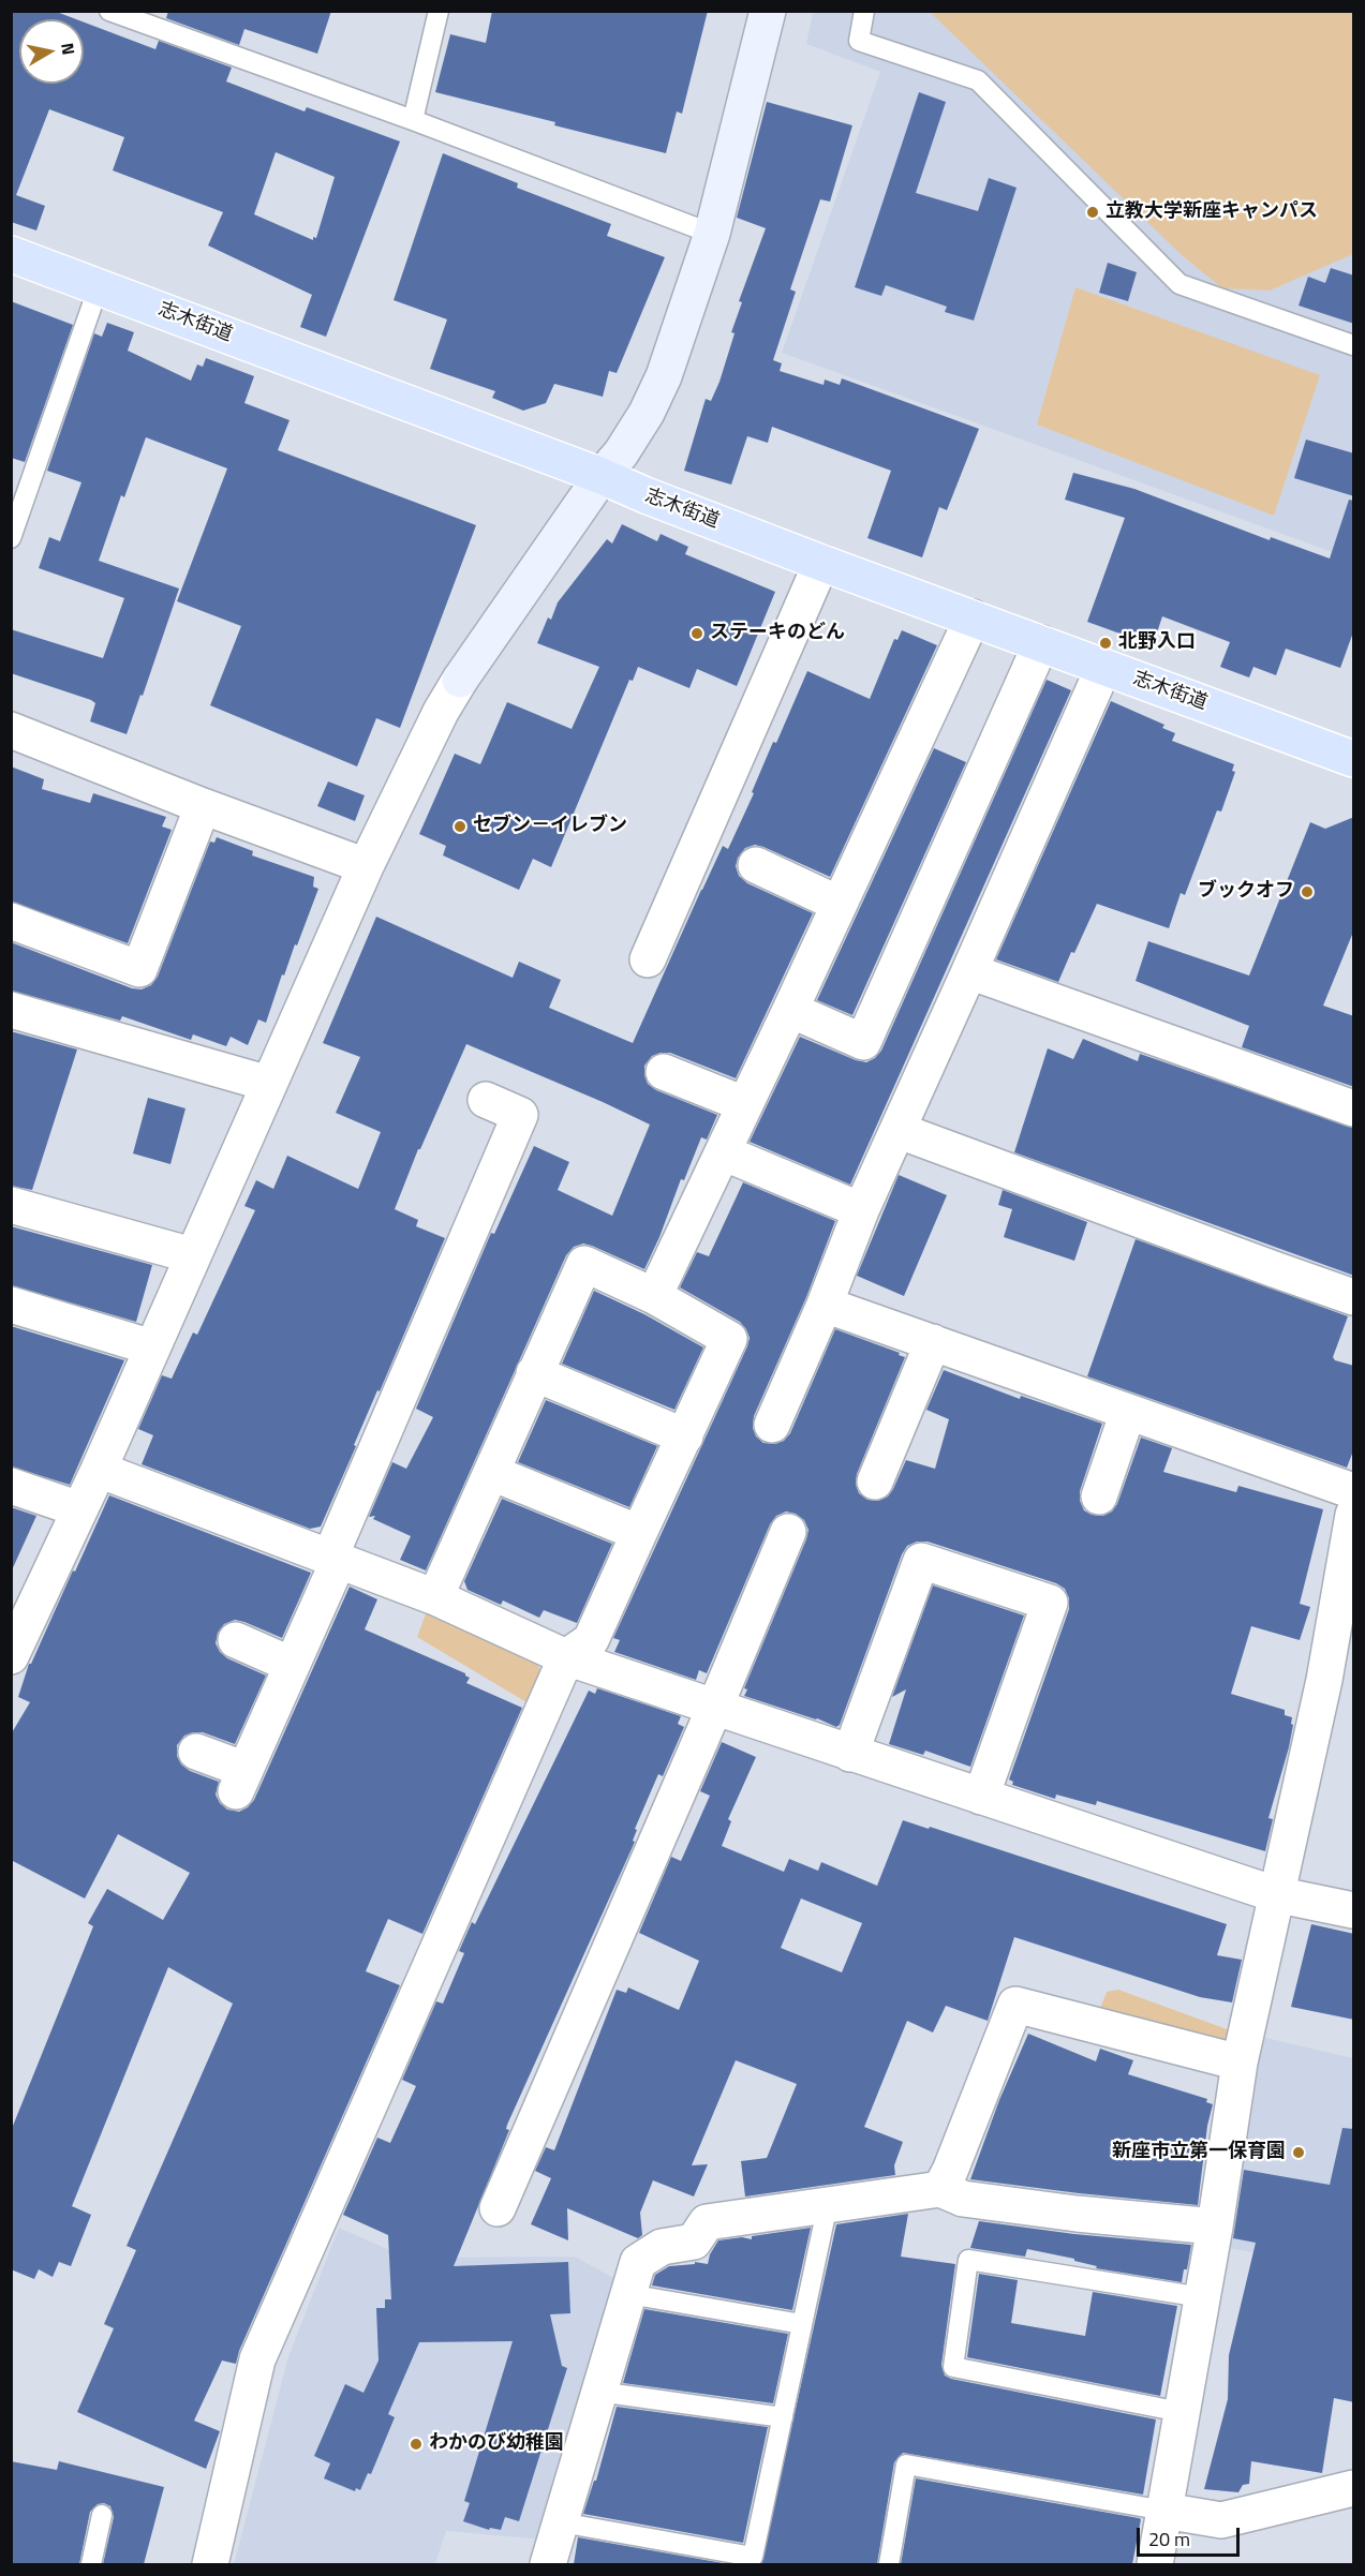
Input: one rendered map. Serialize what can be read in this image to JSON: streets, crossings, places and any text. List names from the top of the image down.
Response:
{
  "streets": {
    "main road": ["志木街道"]
  },
  "places": [
    "立教大学新座キャンパス",
    "ステーキのどん",
    "北野入口",
    "セブン－イレブン",
    "ブックオフ",
    "新座市立第一保育園",
    "わかのび幼稚園"
  ],
  "scale_bar": "20 m",
  "north": "right"
}
